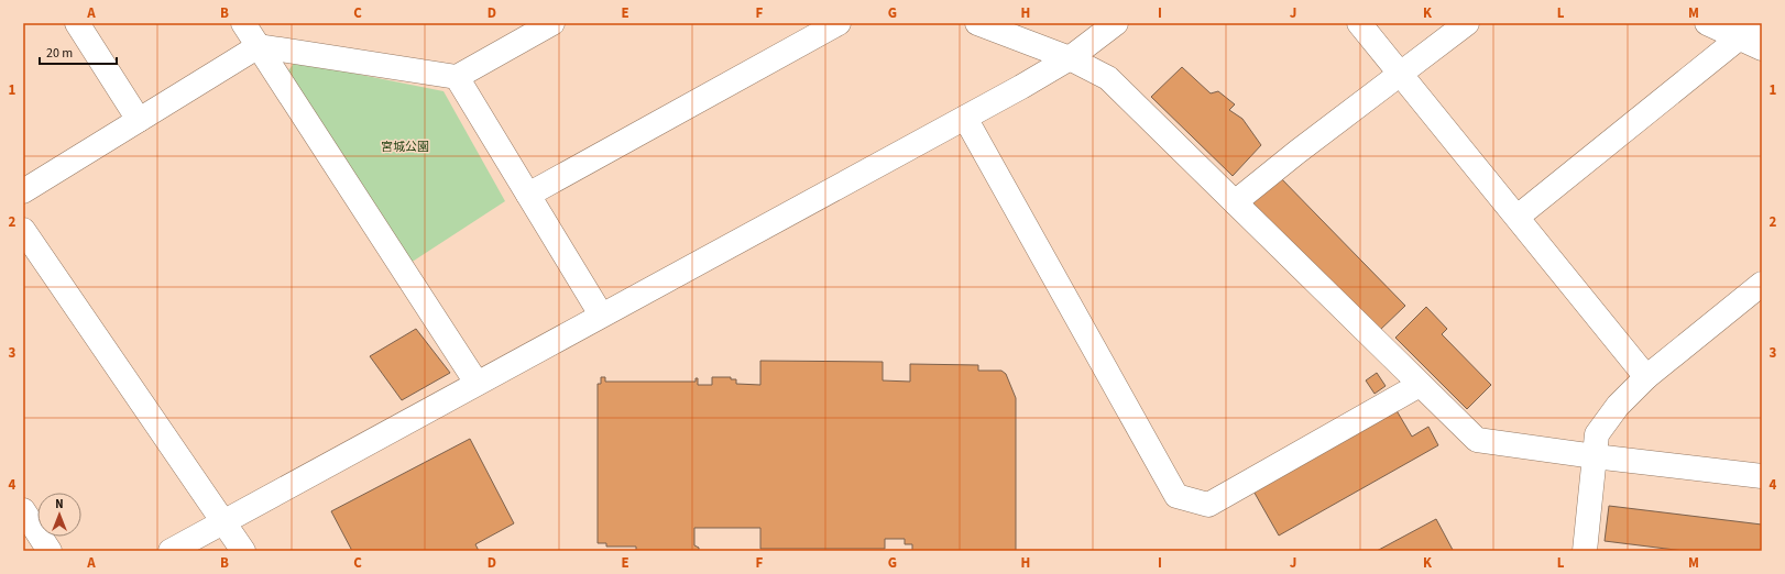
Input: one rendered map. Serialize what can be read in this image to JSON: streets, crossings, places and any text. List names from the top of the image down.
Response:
{
  "parks": ["宮城公園"],
  "scale_bar": "20 m",
  "north": "top",
  "grid": {
    "columns": [
      "A",
      "B",
      "C",
      "D",
      "E",
      "F",
      "G",
      "H",
      "I",
      "J",
      "K",
      "L",
      "M"
    ],
    "rows": [
      "1",
      "2",
      "3",
      "4"
    ]
  }
}
